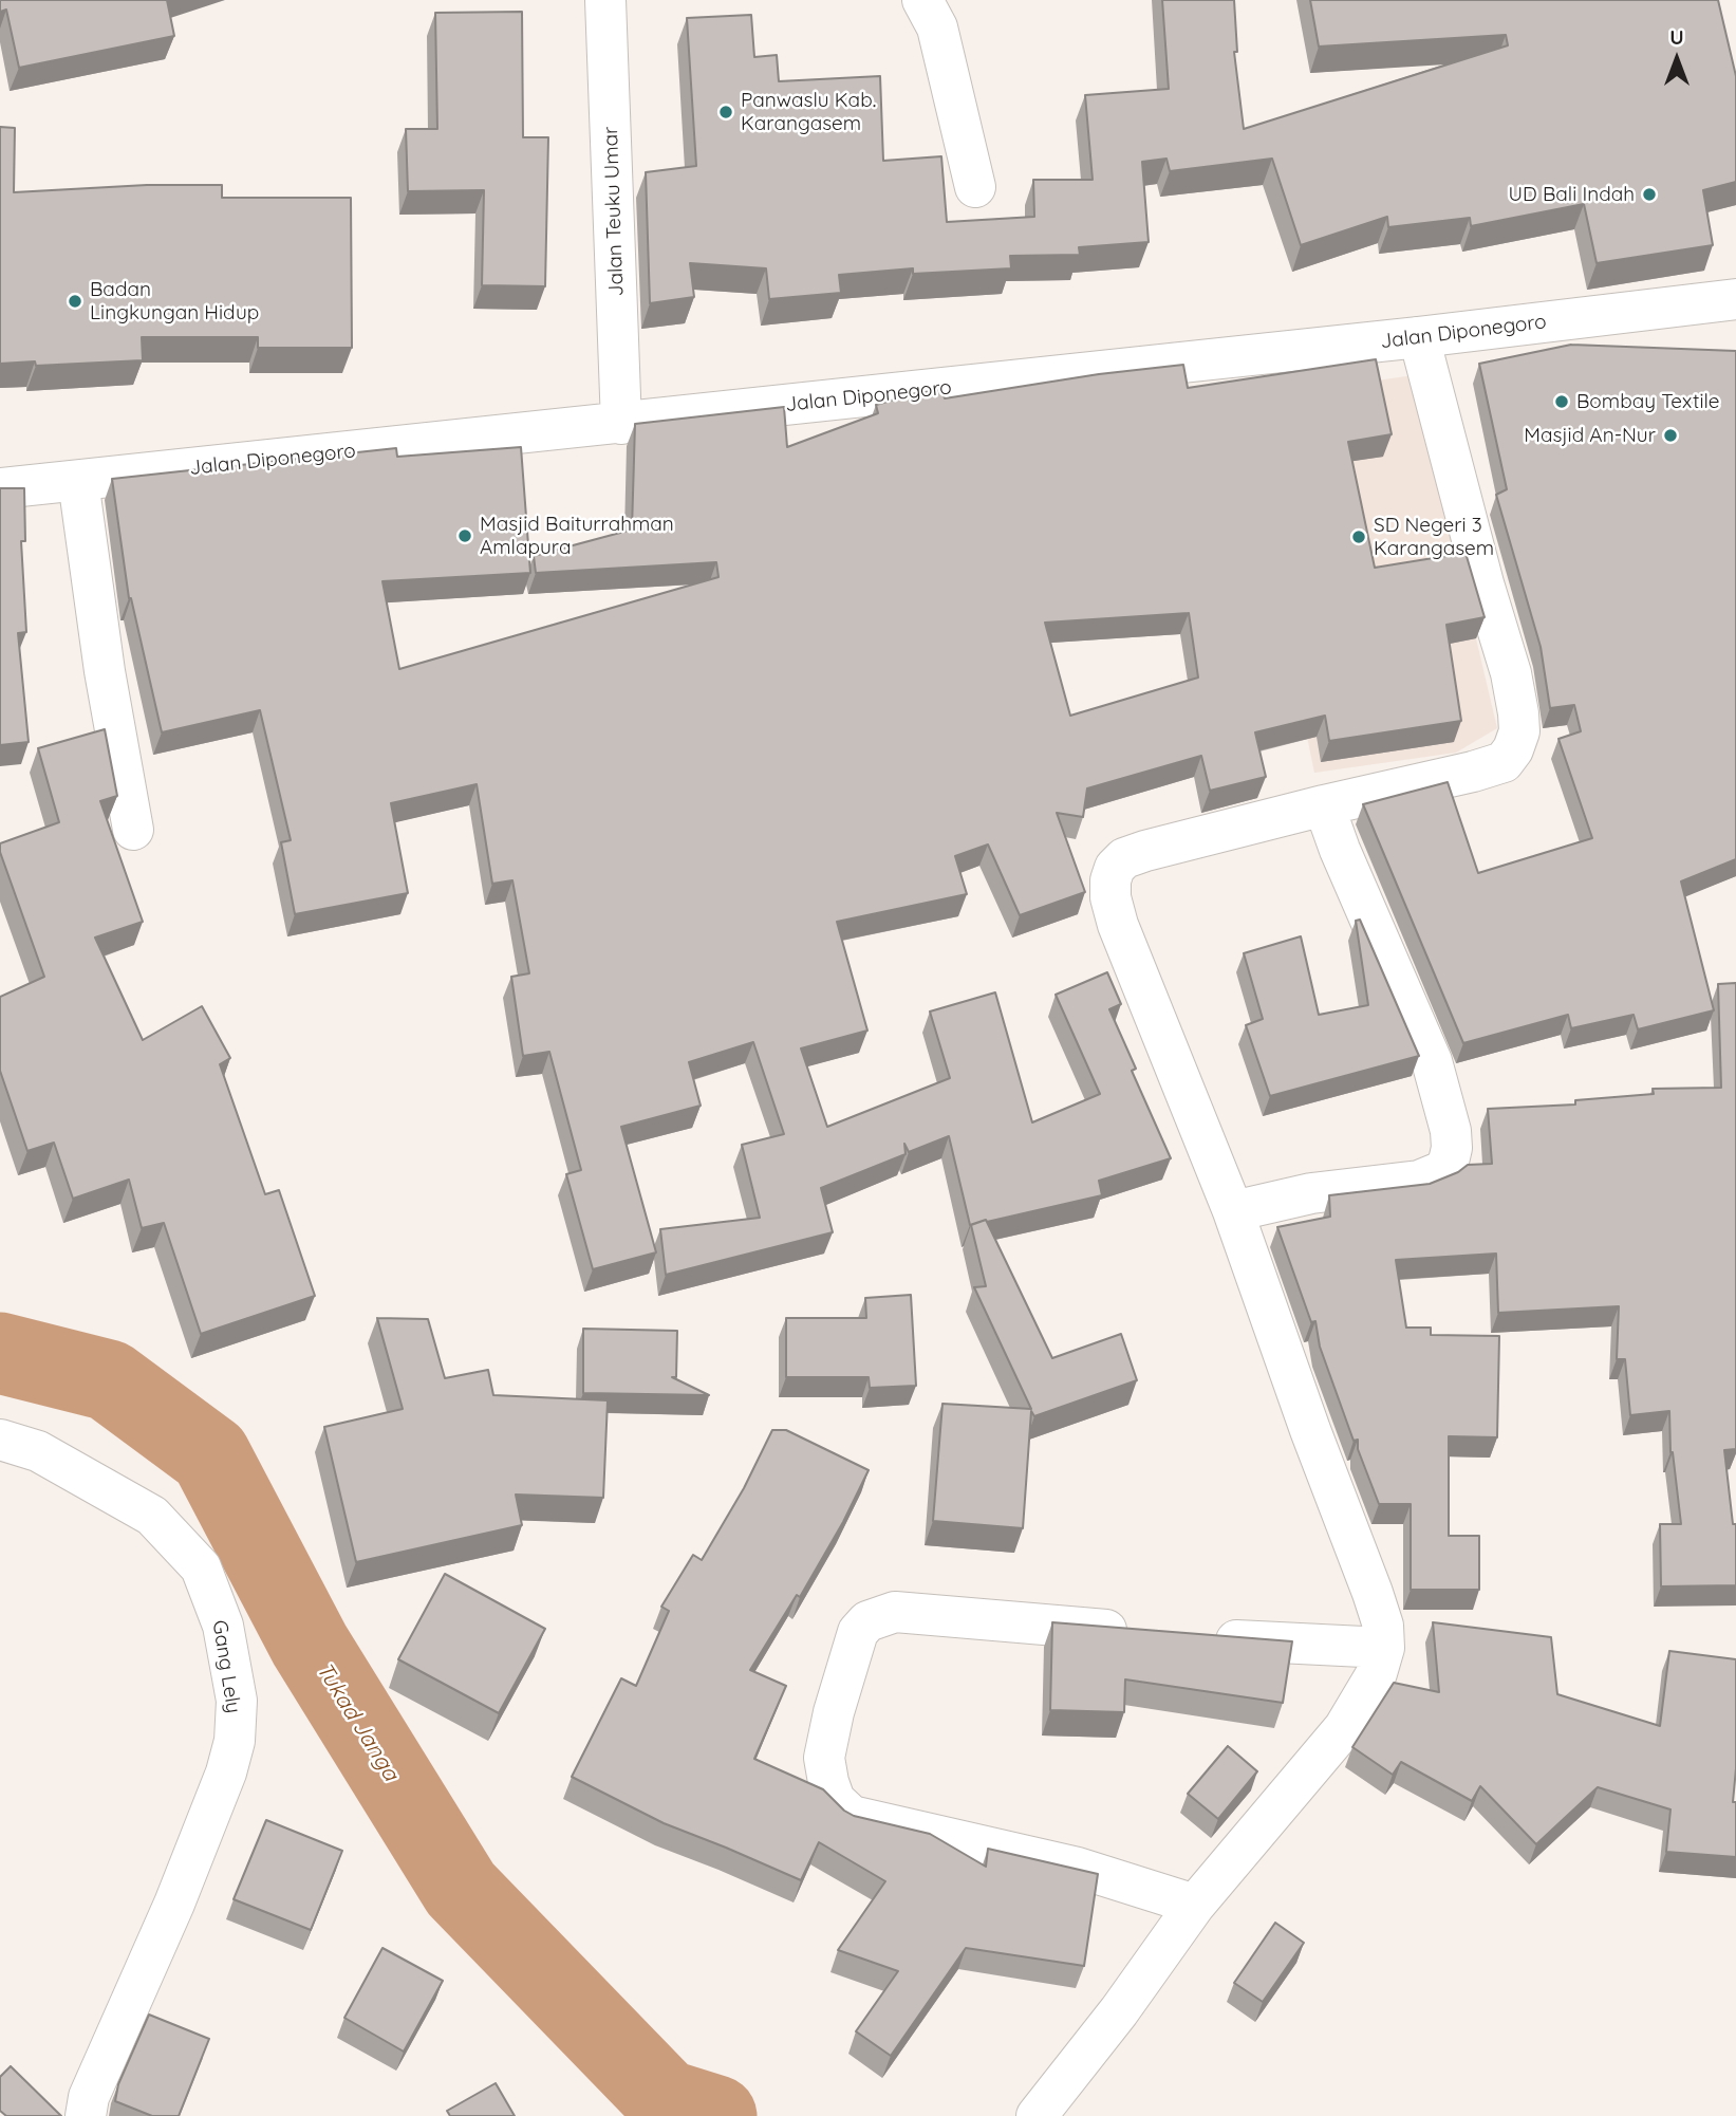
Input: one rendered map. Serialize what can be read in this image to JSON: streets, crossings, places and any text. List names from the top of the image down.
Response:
{
  "streets": {
    "street": ["Jalan Teuku Umar", "Jalan Diponegoro", "Gang Lely"]
  },
  "crossings": [
    ["Jalan Teuku Umar", "Jalan Diponegoro"]
  ],
  "water": ["Tukad Janga"],
  "places": [
    "Panwaslu Kab. Karangasem",
    "UD Bali Indah",
    "Badan Lingkungan Hidup",
    "Bombay Textile",
    "Masjid An-Nur",
    "Masjid Baiturrahman Amlapura",
    "SD Negeri 3 Karangasem"
  ],
  "north": "top"
}
